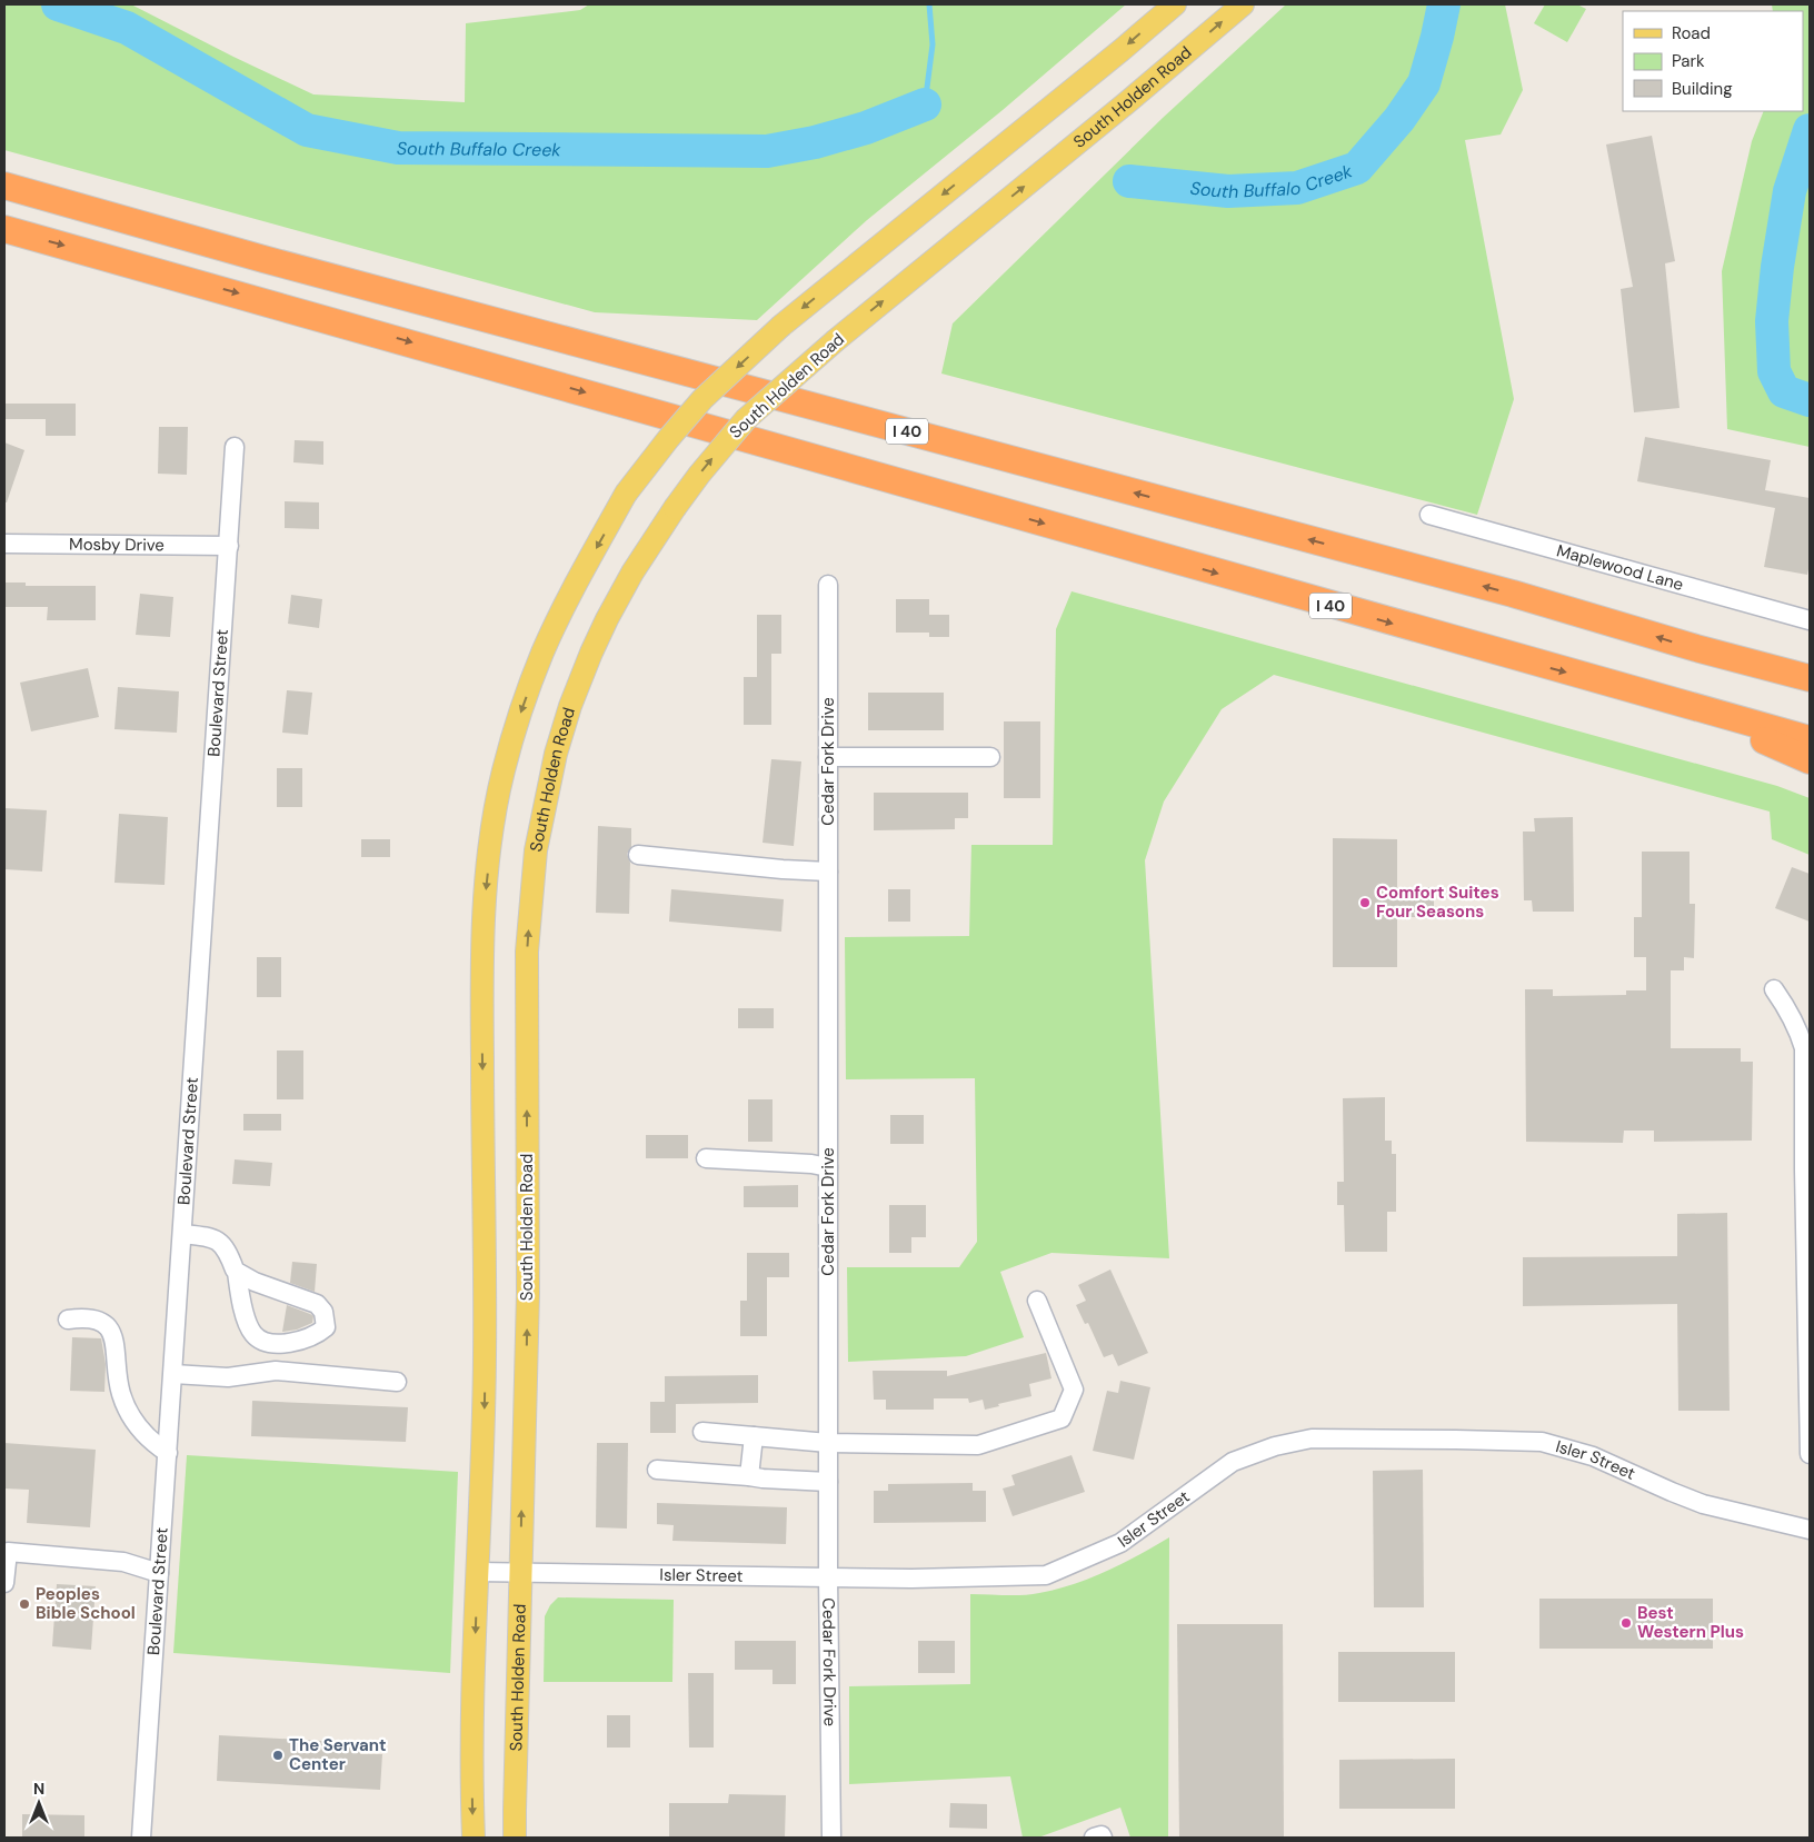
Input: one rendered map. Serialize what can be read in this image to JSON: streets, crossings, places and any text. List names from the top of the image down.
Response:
{
  "streets": {
    "highway": ["I 40"],
    "main road": ["South Holden Road"],
    "street": [
      "Mosby Drive",
      "Maplewood Lane",
      "Boulevard Street",
      "Cedar Fork Drive",
      "Isler Street"
    ]
  },
  "crossings": [
    ["South Holden Road", "Isler Street"],
    ["Mosby Drive", "Boulevard Street"],
    ["Cedar Fork Drive", "Isler Street"]
  ],
  "water": ["South Buffalo Creek"],
  "places": [
    "Comfort Suites Four Seasons",
    "Peoples Bible School",
    "Best Western Plus",
    "The Servant Center"
  ],
  "legend": ["Road", "Park", "Building"],
  "north": "top"
}
